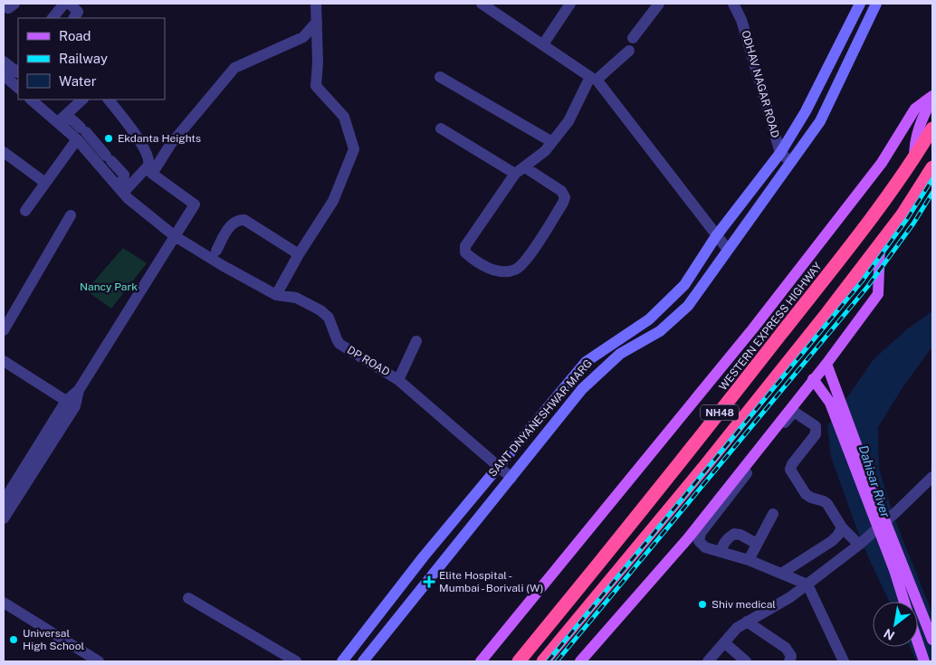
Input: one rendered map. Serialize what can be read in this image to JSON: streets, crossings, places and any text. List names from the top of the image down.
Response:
{
  "streets": {
    "highway": ["WESTERN EXPRESS HIGHWAY", "NH48"],
    "street": ["ODHAV NAGAR ROAD", "DP ROAD", "SANT DNYANESHWAR MARG"]
  },
  "crossings": [
    ["ODHAV NAGAR ROAD", "SANT DNYANESHWAR MARG"],
    ["DP ROAD", "SANT DNYANESHWAR MARG"]
  ],
  "water": ["Dahisar River"],
  "parks": ["Nancy Park"],
  "places": {
    "other": ["Ekdanta Heights", "Shiv medical", "Universal High School"],
    "health": ["Elite Hospital - Mumbai - Borivali (W)"]
  },
  "legend": ["Road", "Railway", "Water"],
  "north": "bottom left"
}
